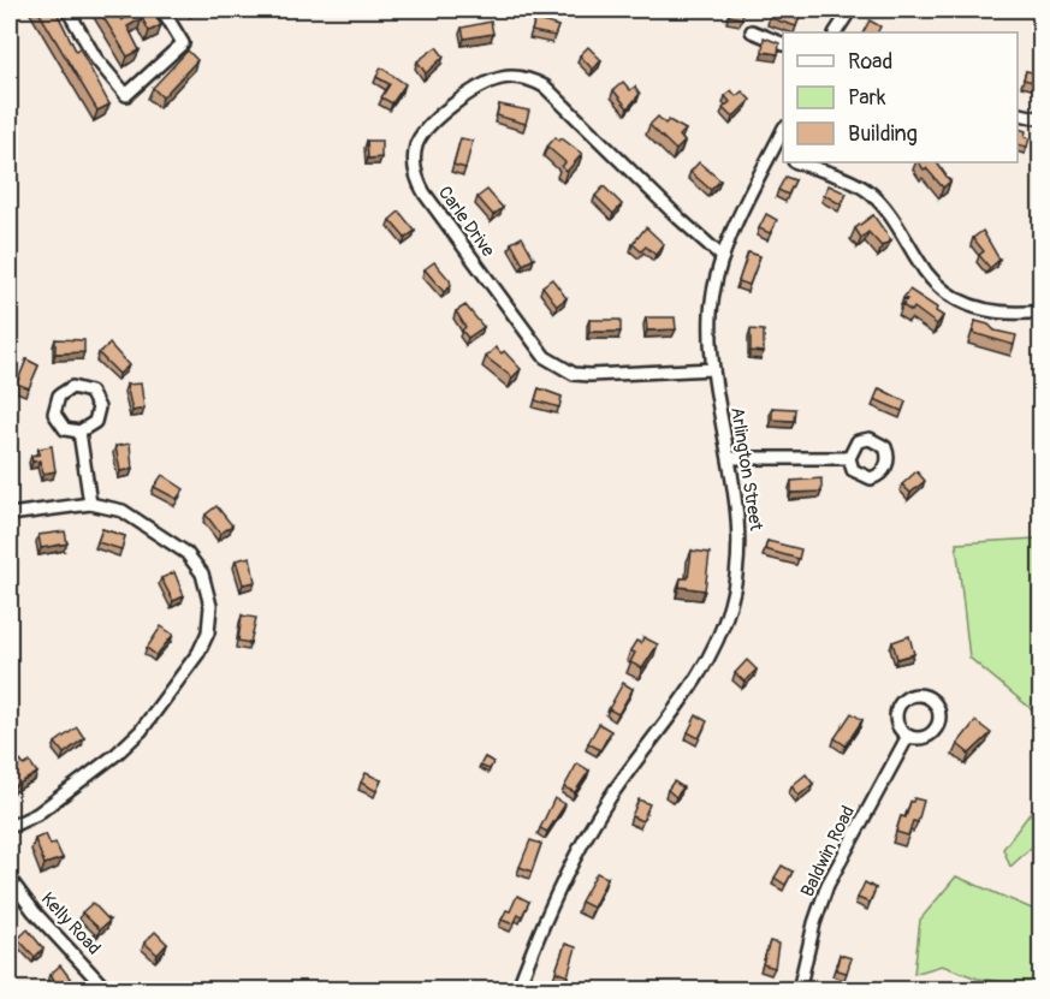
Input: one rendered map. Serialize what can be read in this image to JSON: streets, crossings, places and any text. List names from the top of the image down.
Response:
{
  "streets": {
    "street": [
      "Carle Drive",
      "Arlington Street",
      "Baldwin Road",
      "Kelly Road"
    ]
  },
  "crossings": [
    ["Carle Drive", "Arlington Street"]
  ],
  "legend": ["Road", "Park", "Building"]
}
